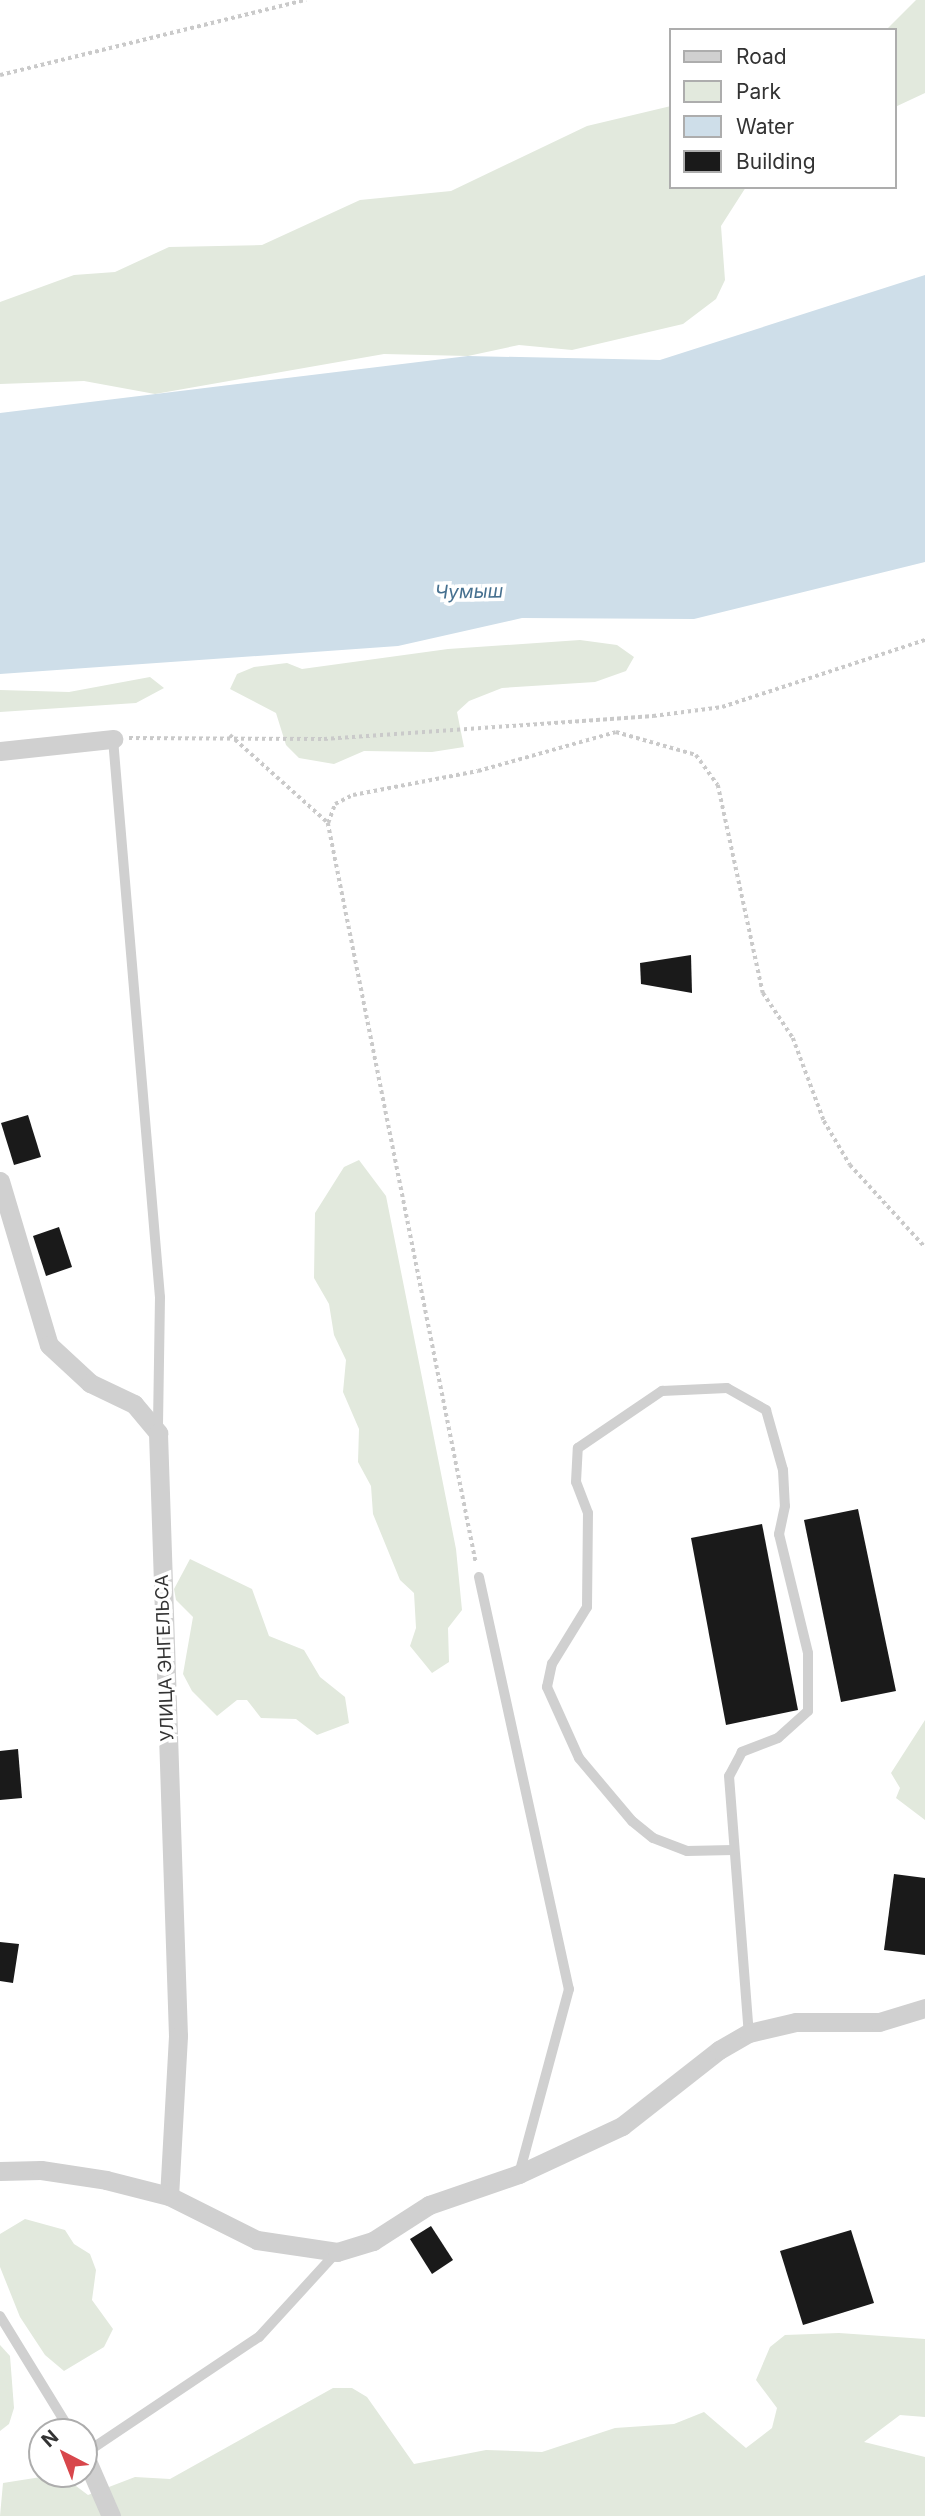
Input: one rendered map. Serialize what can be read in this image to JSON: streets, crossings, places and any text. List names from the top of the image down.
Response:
{
  "streets": {
    "street": ["УЛИЦА ЭНГЕЛЬСА"]
  },
  "water": ["Чумыш"],
  "legend": [
    "Road",
    "Park",
    "Water",
    "Building"
  ],
  "north": "top left"
}
